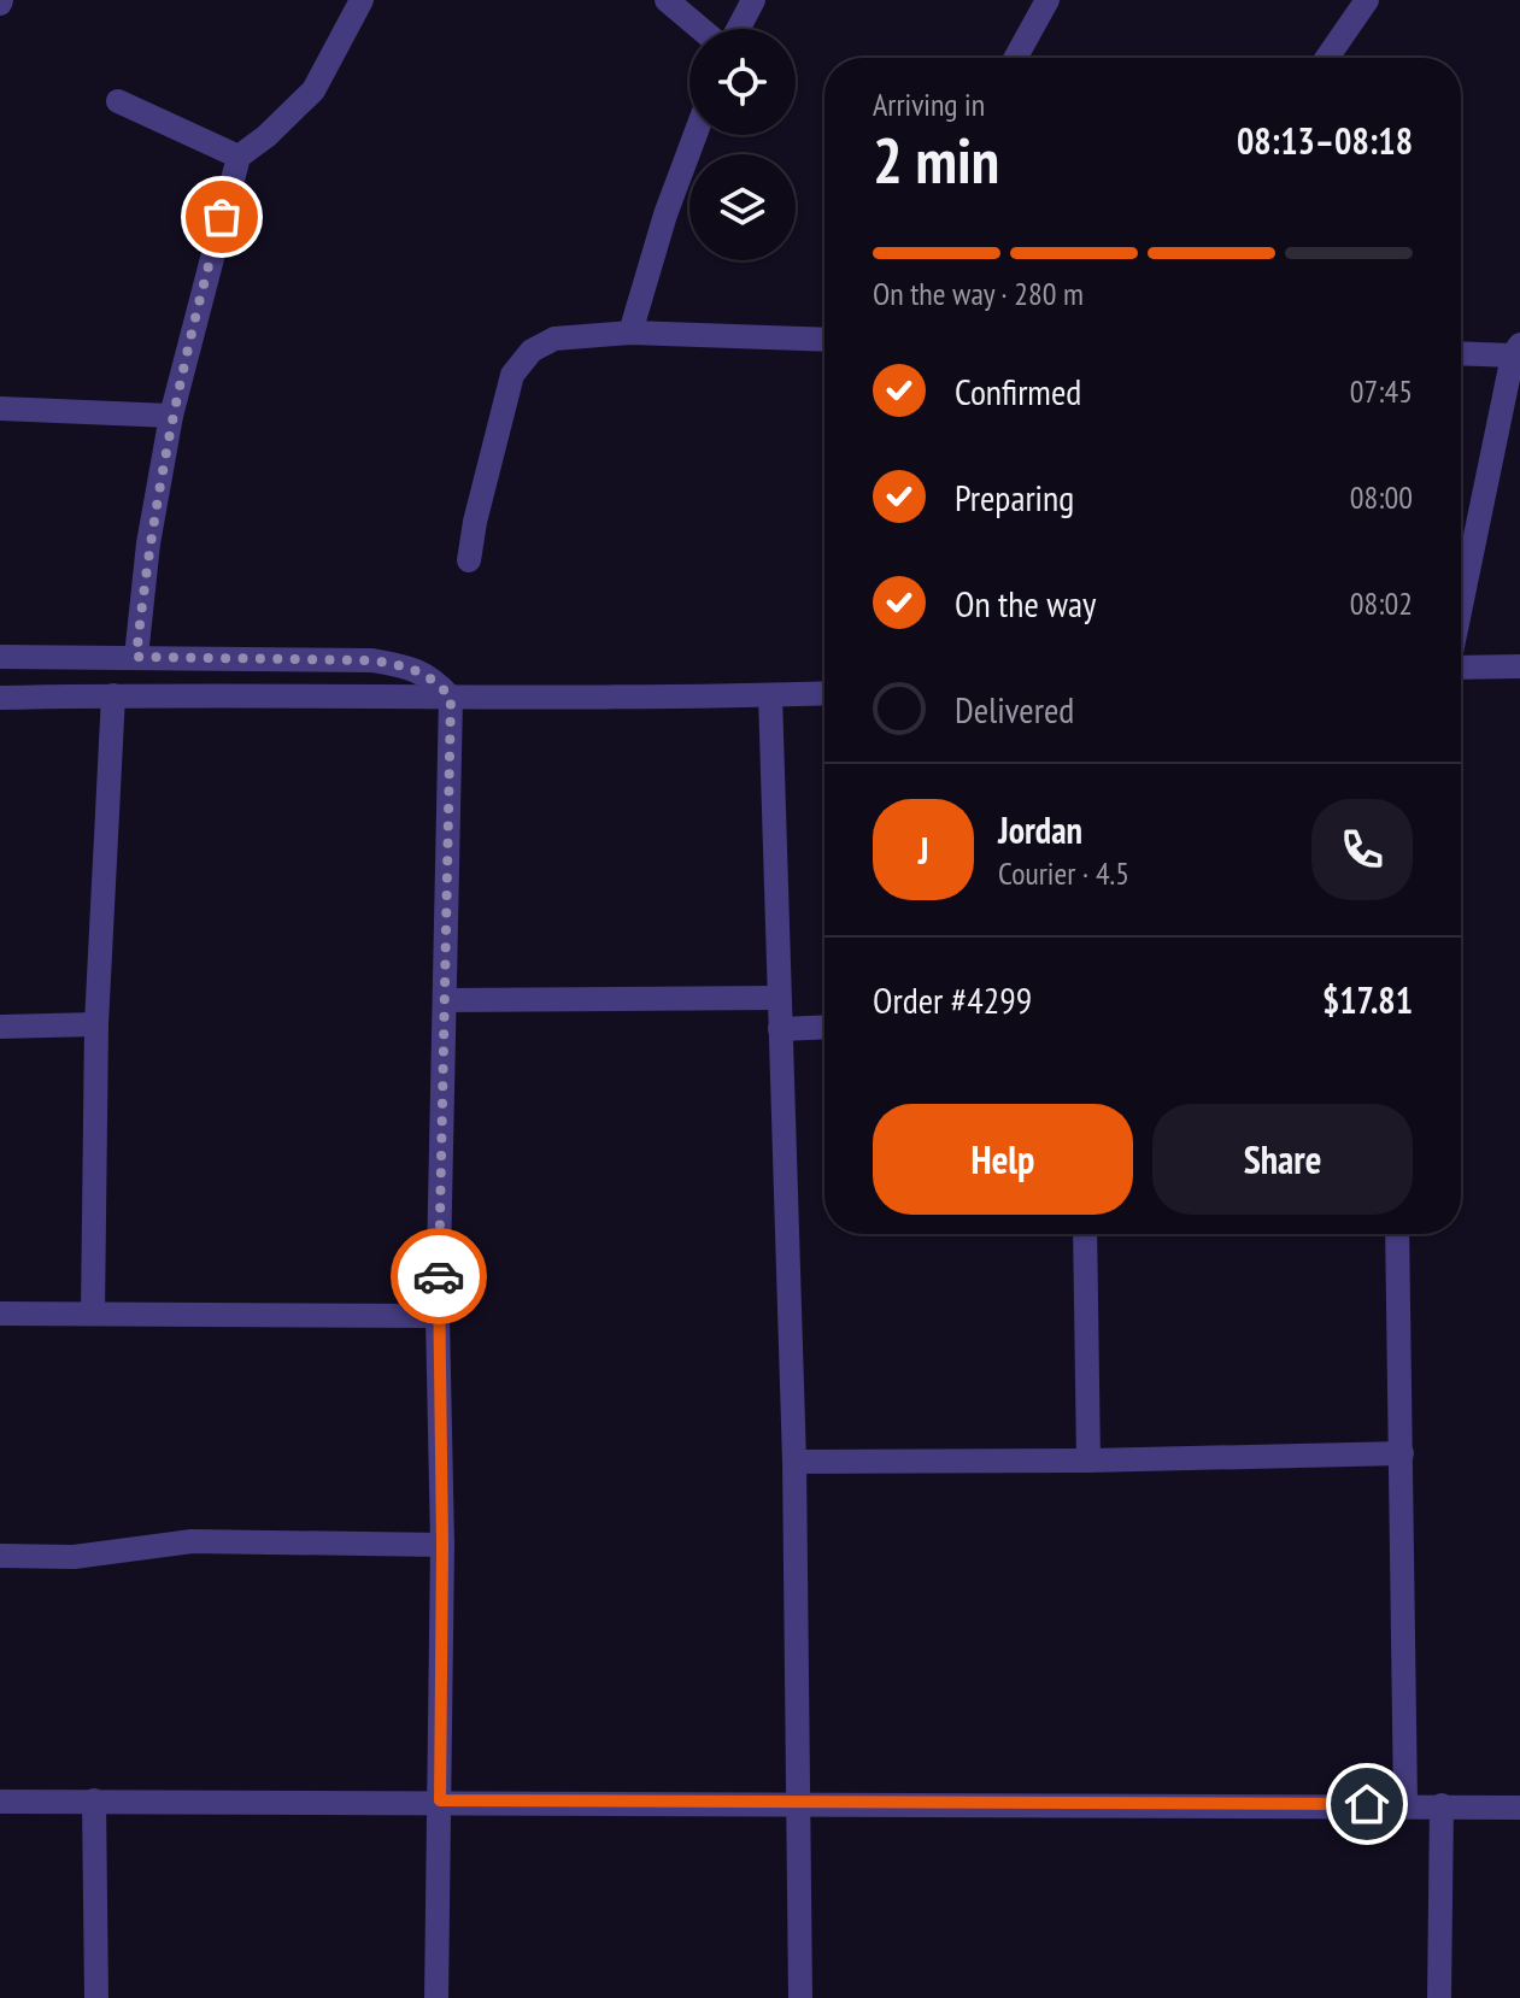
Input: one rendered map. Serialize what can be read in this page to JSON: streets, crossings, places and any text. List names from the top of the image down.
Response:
{
  "page": {
    "heading": ["2 min", "Arriving in", "08:13–08:18"],
    "panel": [
      "Jordan",
      "Courier · 4.5",
      "Order #4299",
      "$17.81"
    ],
    "bar": "On the way · 280 m",
    "list": [
      ["Confirmed", "07:45"],
      ["Preparing", "08:00"],
      ["On the way", "08:02"],
      "Delivered"
    ],
    "round": "J",
    "buttons": ["Help", "Share"]
  }
}
